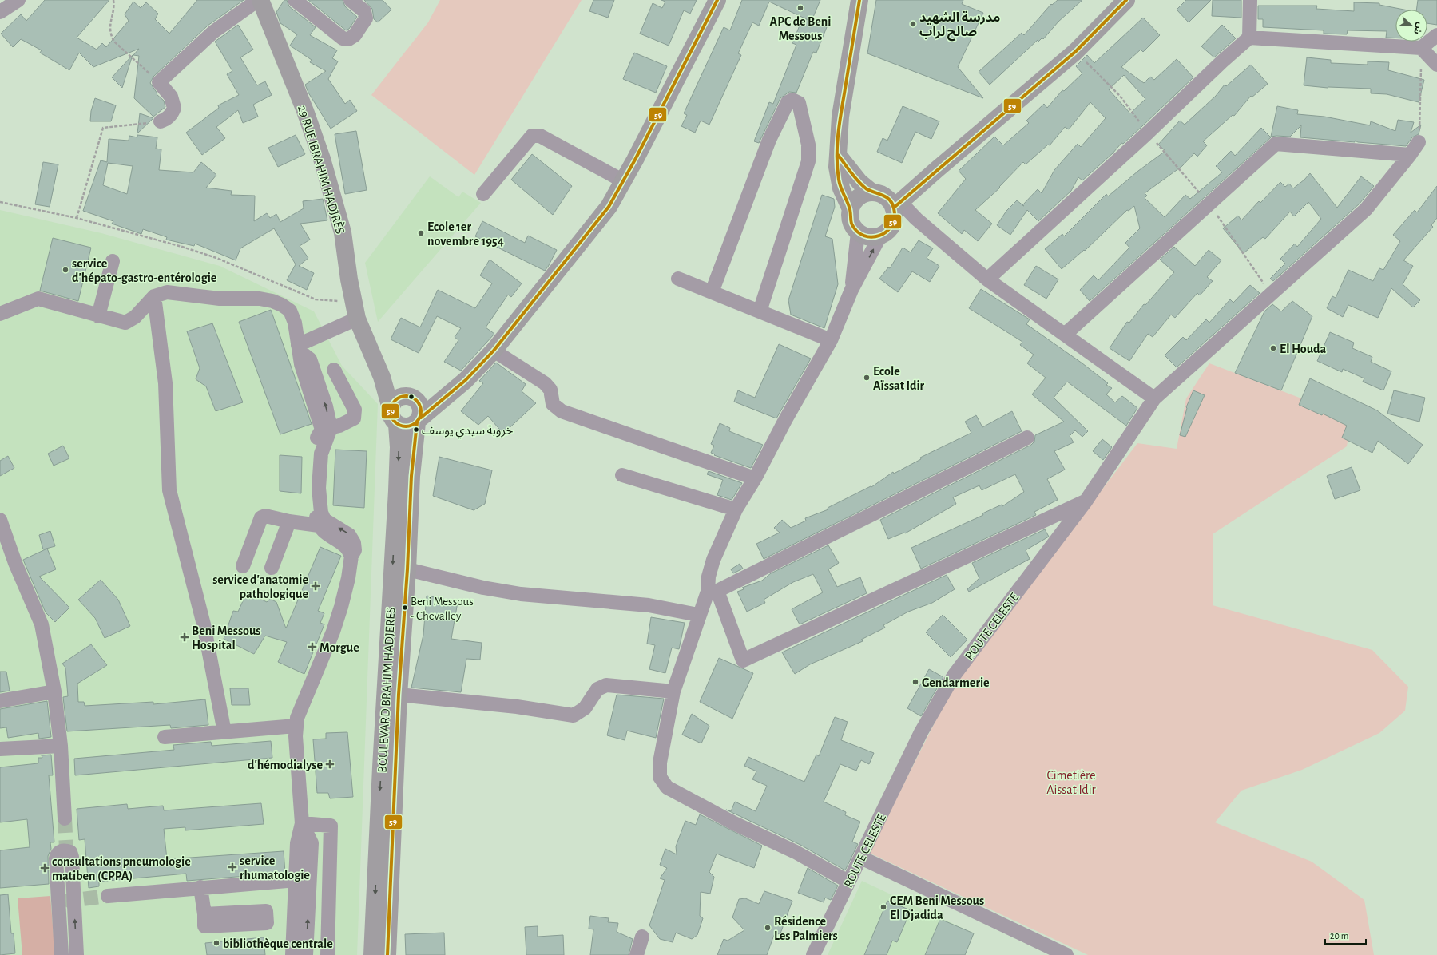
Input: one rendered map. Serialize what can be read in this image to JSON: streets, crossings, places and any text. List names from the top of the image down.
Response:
{
  "streets": {
    "main road": ["29 RUE IBRAHIM HADJRÈS", "BOULEVARD BRAHIM HADJERES"],
    "street": ["ROUTE CELESTE"]
  },
  "crossings": [
    ["29 RUE IBRAHIM HADJRÈS", "BOULEVARD BRAHIM HADJERES"]
  ],
  "parks": ["Cimetière Aissat Idir"],
  "places": {
    "other": [
      "APC de Beni Messous",
      "مدرسة الشهيد صالح لراب",
      "Ecole 1er novembre 1954",
      "service d'hépato-gastro-entérologie",
      "El Houda",
      "Ecole Aïssat Idir",
      "خروبة سيدي يوسف",
      "Beni Messous - Chevalley",
      "Gendarmerie",
      "CEM Beni Messous El Djadida",
      "Résidence Les Palmiers",
      "bibliothèque centrale"
    ],
    "health": [
      "service d'anatomie pathologique",
      "Beni Messous Hospital",
      "Morgue",
      "d'hémodialyse",
      "service rhumatologie",
      "consultations pneumologie matiben (CPPA)"
    ]
  },
  "lines": ["transit line 59"],
  "scale_bar": "20 m",
  "north": "right"
}
